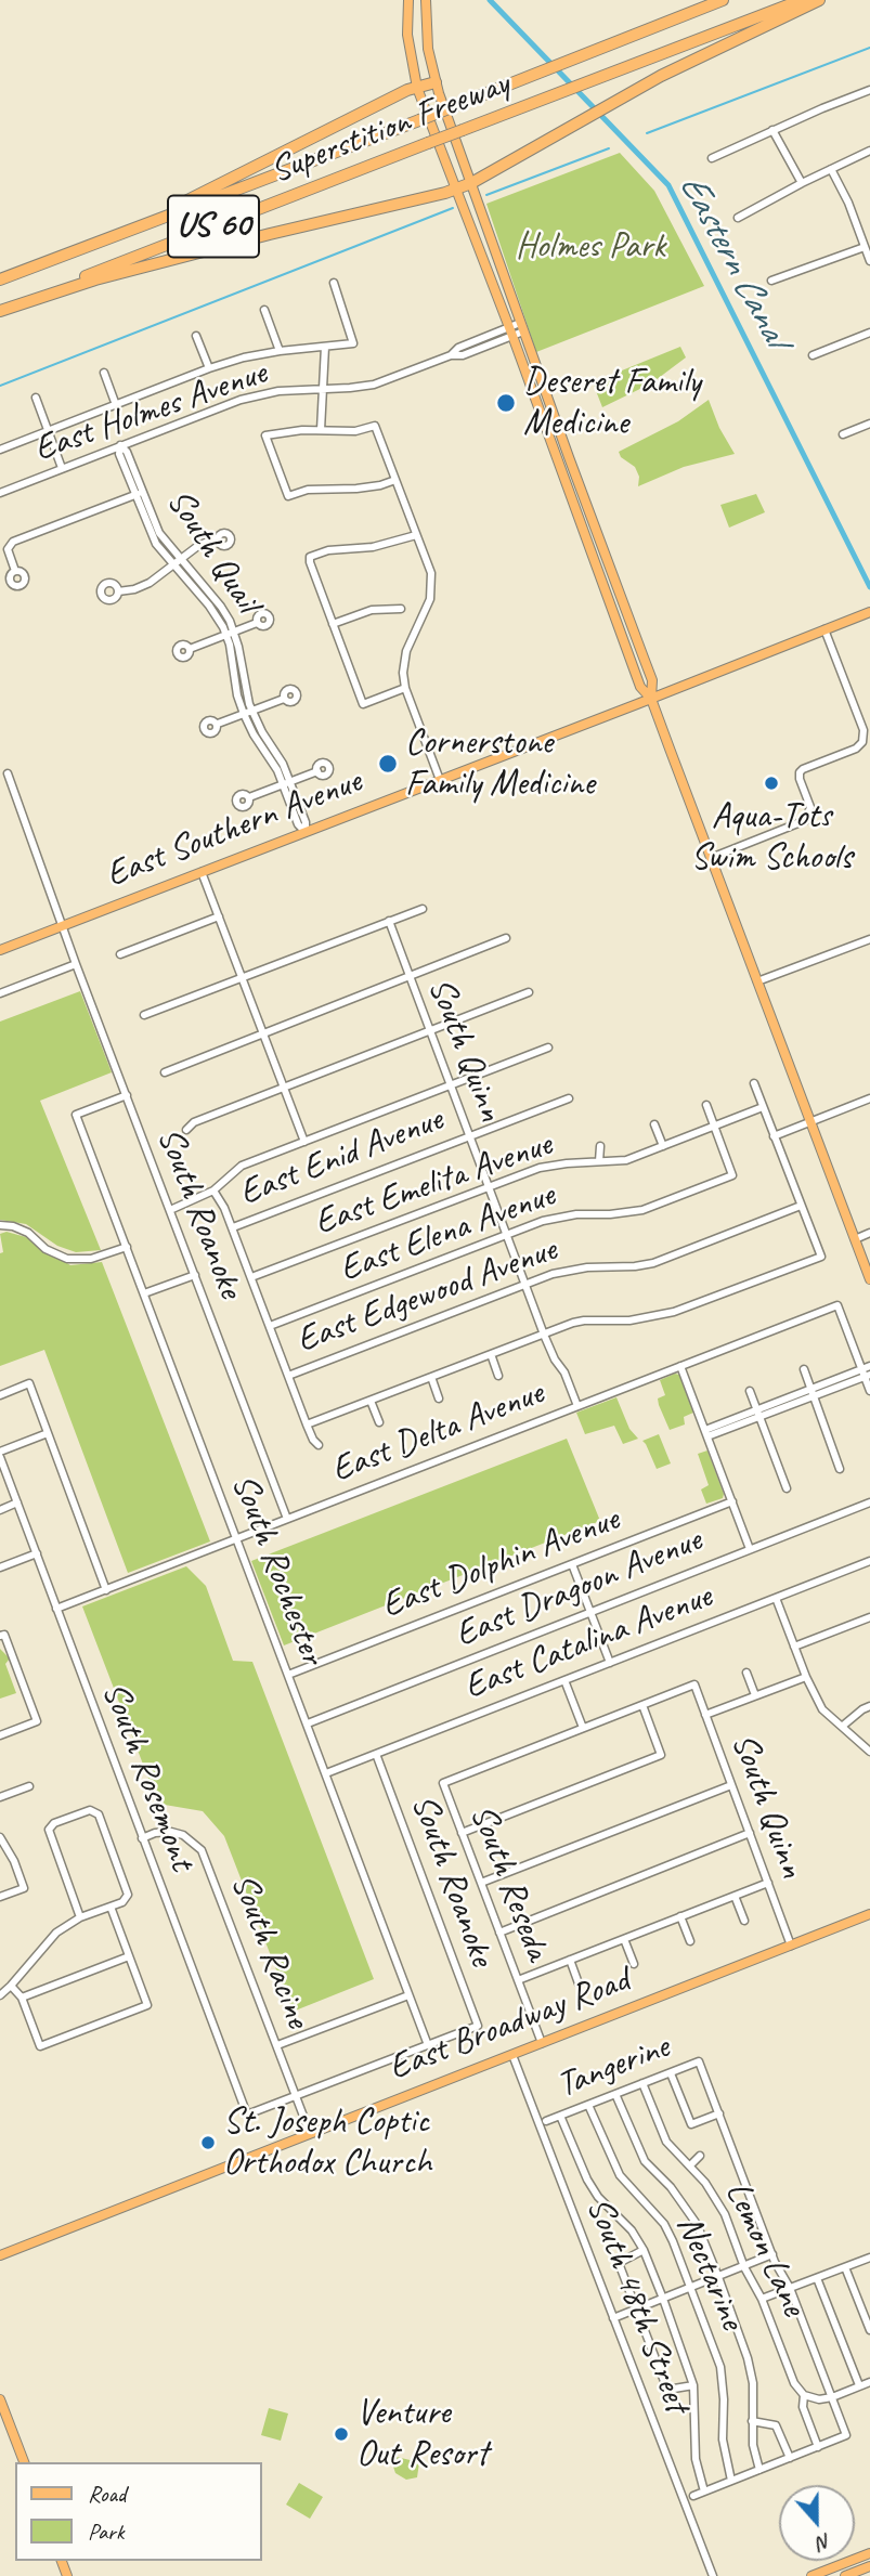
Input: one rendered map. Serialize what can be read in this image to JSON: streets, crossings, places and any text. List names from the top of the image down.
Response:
{
  "streets": {
    "highway": ["Superstition Freeway", "US 60"],
    "main road": ["East Southern Avenue", "East Broadway Road"],
    "street": [
      "East Holmes Avenue",
      "South Quail",
      "South Quinn",
      "East Enid Avenue",
      "East Emelita Avenue",
      "South Roanoke",
      "East Elena Avenue",
      "East Edgewood Avenue",
      "East Delta Avenue",
      "East Dolphin Avenue",
      "South Rochester",
      "East Dragoon Avenue",
      "East Catalina Avenue",
      "South Rosemont",
      "South Reseda",
      "South Racine",
      "Tangerine",
      "Lemon Lane",
      "Nectarine",
      "South 48th Street"
    ]
  },
  "crossings": [
    ["East Holmes Avenue", "South Quail"],
    ["South Quail", "East Southern Avenue"],
    ["East Southern Avenue", "South Roanoke"],
    ["South Quinn", "East Enid Avenue"],
    ["South Quinn", "East Emelita Avenue"],
    ["South Quinn", "East Elena Avenue"],
    ["South Quinn", "East Edgewood Avenue"],
    ["South Quinn", "East Delta Avenue"],
    ["South Quinn", "East Broadway Road"],
    ["East Emelita Avenue", "East Elena Avenue"],
    ["South Roanoke", "East Delta Avenue"],
    ["South Roanoke", "South Rochester"],
    ["South Roanoke", "East Catalina Avenue"],
    ["East Delta Avenue", "South Rochester"],
    ["East Delta Avenue", "South Rosemont"],
    ["East Dolphin Avenue", "South Rochester"],
    ["South Rochester", "East Dragoon Avenue"],
    ["South Rochester", "East Catalina Avenue"],
    ["South Rosemont", "South Racine"],
    ["South Reseda", "East Broadway Road"],
    ["South Racine", "East Broadway Road"],
    ["East Broadway Road", "South 48th Street"],
    ["Tangerine", "Lemon Lane"],
    ["Tangerine", "Nectarine"]
  ],
  "water": ["Eastern Canal"],
  "parks": ["Holmes Park"],
  "places": [
    "Deseret Family Medicine",
    "Cornerstone Family Medicine",
    "Aqua-Tots Swim Schools",
    "St. Joseph Coptic Orthodox Church",
    "Venture Out Resort"
  ],
  "legend": ["Road", "Park"],
  "north": "bottom"
}
